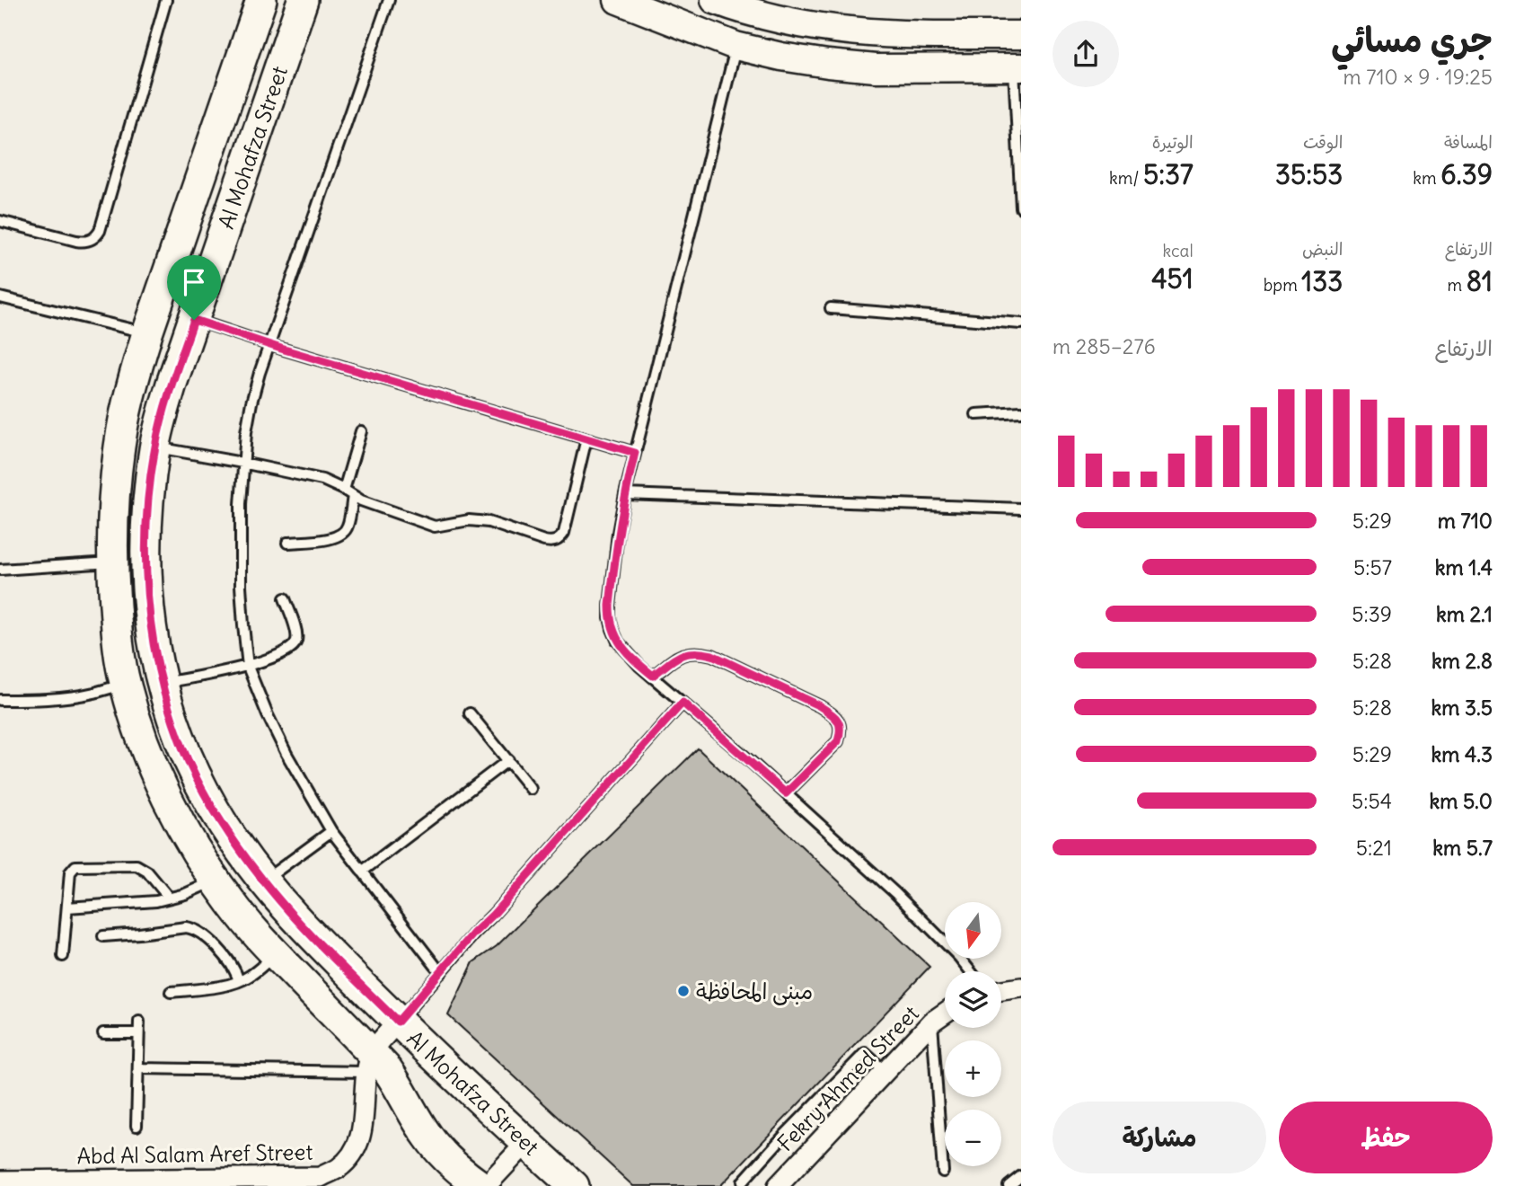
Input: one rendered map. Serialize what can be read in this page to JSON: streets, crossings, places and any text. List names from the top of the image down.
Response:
{
  "streets": {
    "main road": ["Al Mohafza Street"],
    "street": ["Fekry Ahmed Street", "Abd Al Salam Aref Street"]
  },
  "crossings": [
    ["Al Mohafza Street", "Abd Al Salam Aref Street"]
  ],
  "places": ["مبنى المحافظة"],
  "north": "bottom",
  "page": {
    "heading": ["جري مسائي", "19:25 · 9 × 710 m"],
    "stats": [
      ["المسافة", "6.39 km"],
      ["الوقت", "35:53"],
      ["الوتيرة", "5:37 /km"],
      ["الارتفاع", "81 m"],
      ["النبض", "133 bpm"],
      ["kcal", "451"]
    ],
    "chart": ["الارتفاع", "276–285 m"],
    "list": [
      {
        "name": "710 m",
        "note": "5:29"
      },
      {
        "name": "1.4 km",
        "note": "5:57"
      },
      {
        "name": "2.1 km",
        "note": "5:39"
      },
      {
        "name": "2.8 km",
        "note": "5:28"
      },
      {
        "name": "3.5 km",
        "note": "5:28"
      },
      {
        "name": "4.3 km",
        "note": "5:29"
      },
      {
        "name": "5.0 km",
        "note": "5:54"
      },
      {
        "name": "5.7 km",
        "note": "5:21"
      }
    ],
    "map_buttons": ["+", "−"],
    "buttons": ["حفظ", "مشاركة"]
  }
}
